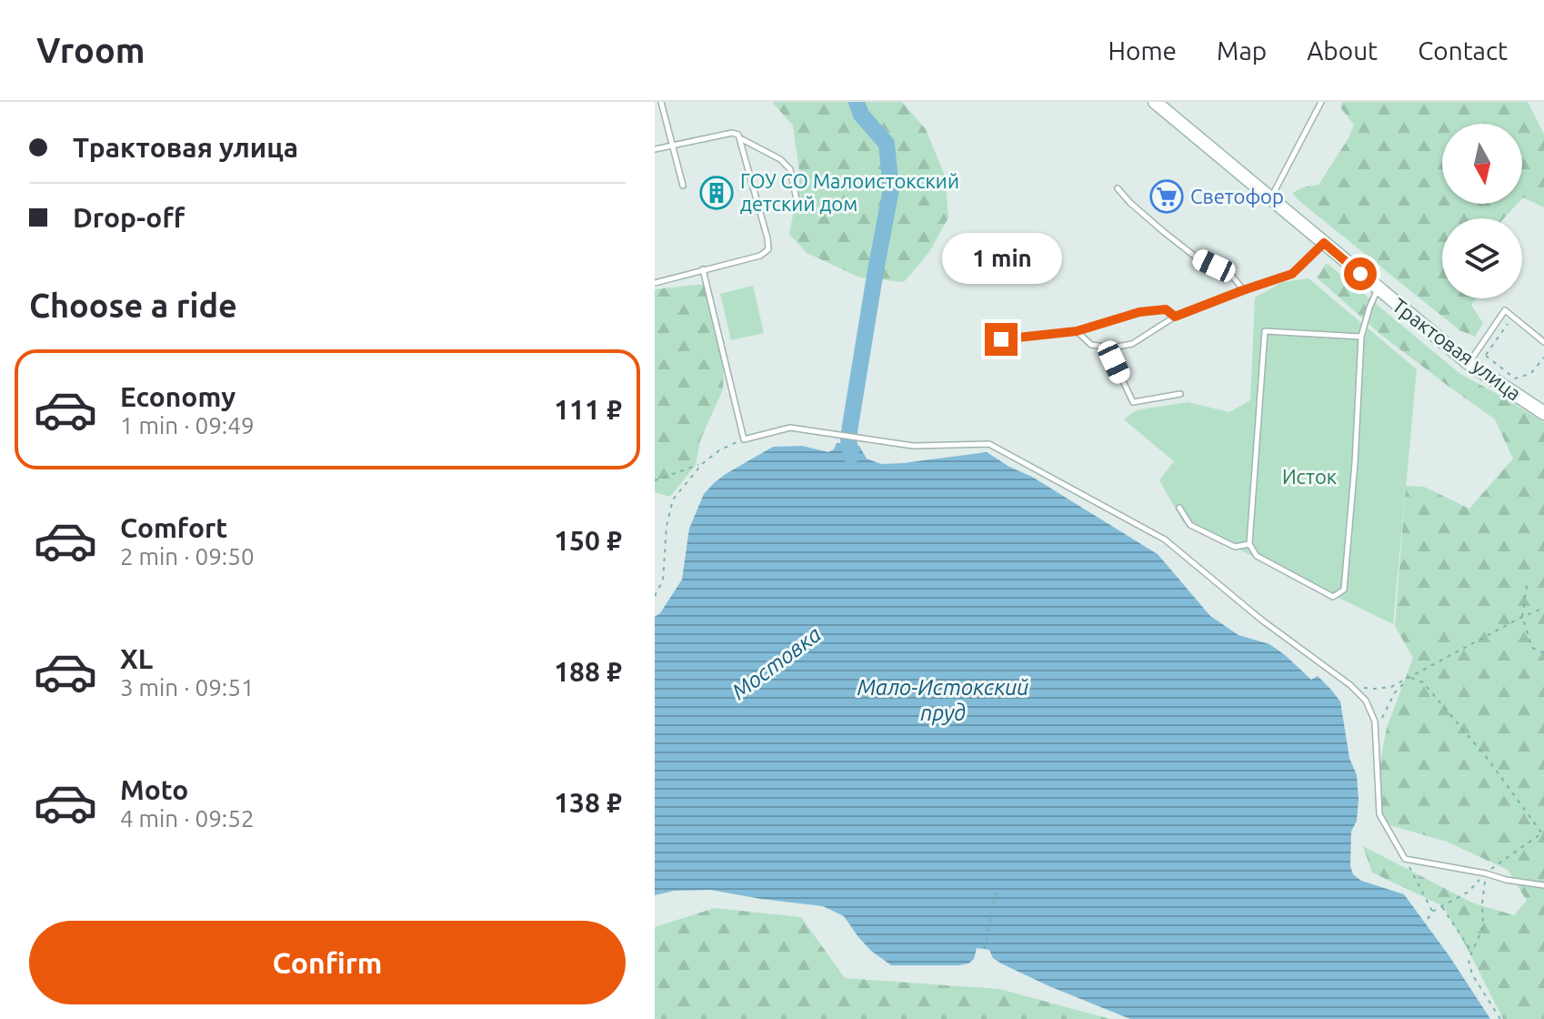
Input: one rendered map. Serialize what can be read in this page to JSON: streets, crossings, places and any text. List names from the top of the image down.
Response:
{
  "streets": {
    "main road": ["Трактовая улица"]
  },
  "water": ["Мостовка", "Мало-Истокский пруд"],
  "parks": ["Исток"],
  "places": {
    "building": ["ГОУ СО Малоистокский детский дом"],
    "supermarket": ["Светофор"]
  },
  "north": "bottom",
  "page": {
    "header": "Vroom",
    "nav": [
      "Home",
      "Map",
      "About",
      "Contact"
    ],
    "banner": ["Трактовая улица", "Drop-off"],
    "bubble": "1 min",
    "heading": "Choose a ride",
    "list": [
      {
        "name": "Economy",
        "note": "1 min · 09:49",
        "value": "111 ₽"
      },
      {
        "name": "Comfort",
        "note": "2 min · 09:50",
        "value": "150 ₽"
      },
      {
        "name": "XL",
        "note": "3 min · 09:51",
        "value": "188 ₽"
      },
      {
        "name": "Moto",
        "note": "4 min · 09:52",
        "value": "138 ₽"
      }
    ],
    "buttons": "Confirm"
  }
}
